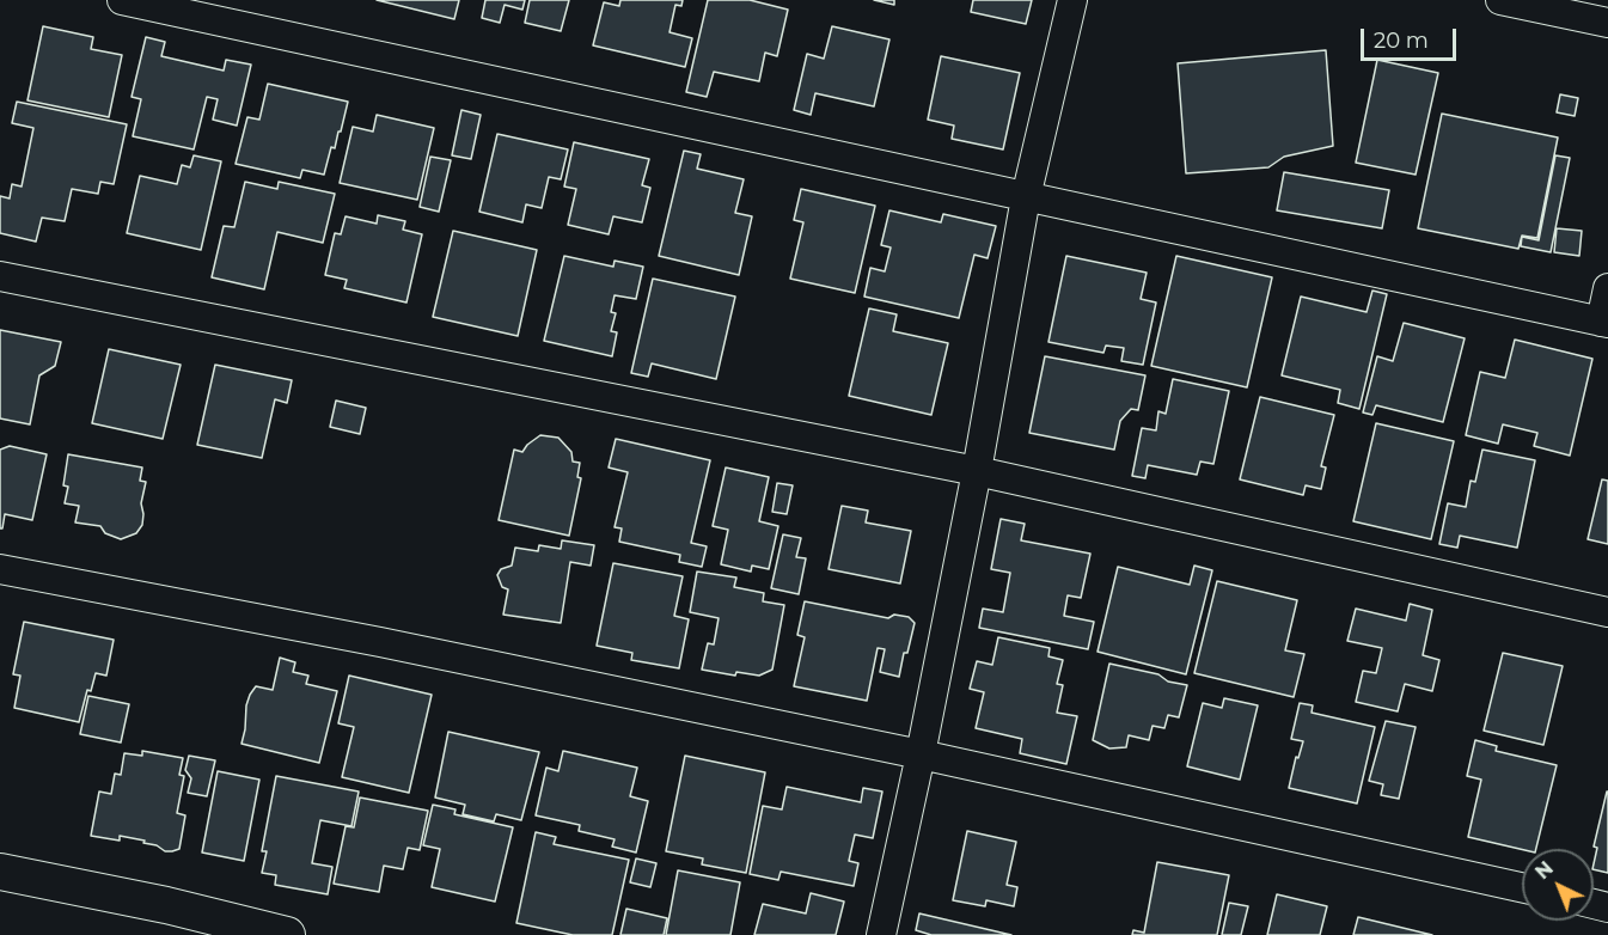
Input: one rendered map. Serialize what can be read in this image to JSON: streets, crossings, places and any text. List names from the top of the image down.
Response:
{
  "scale_bar": "20 m",
  "north": "top left"
}
